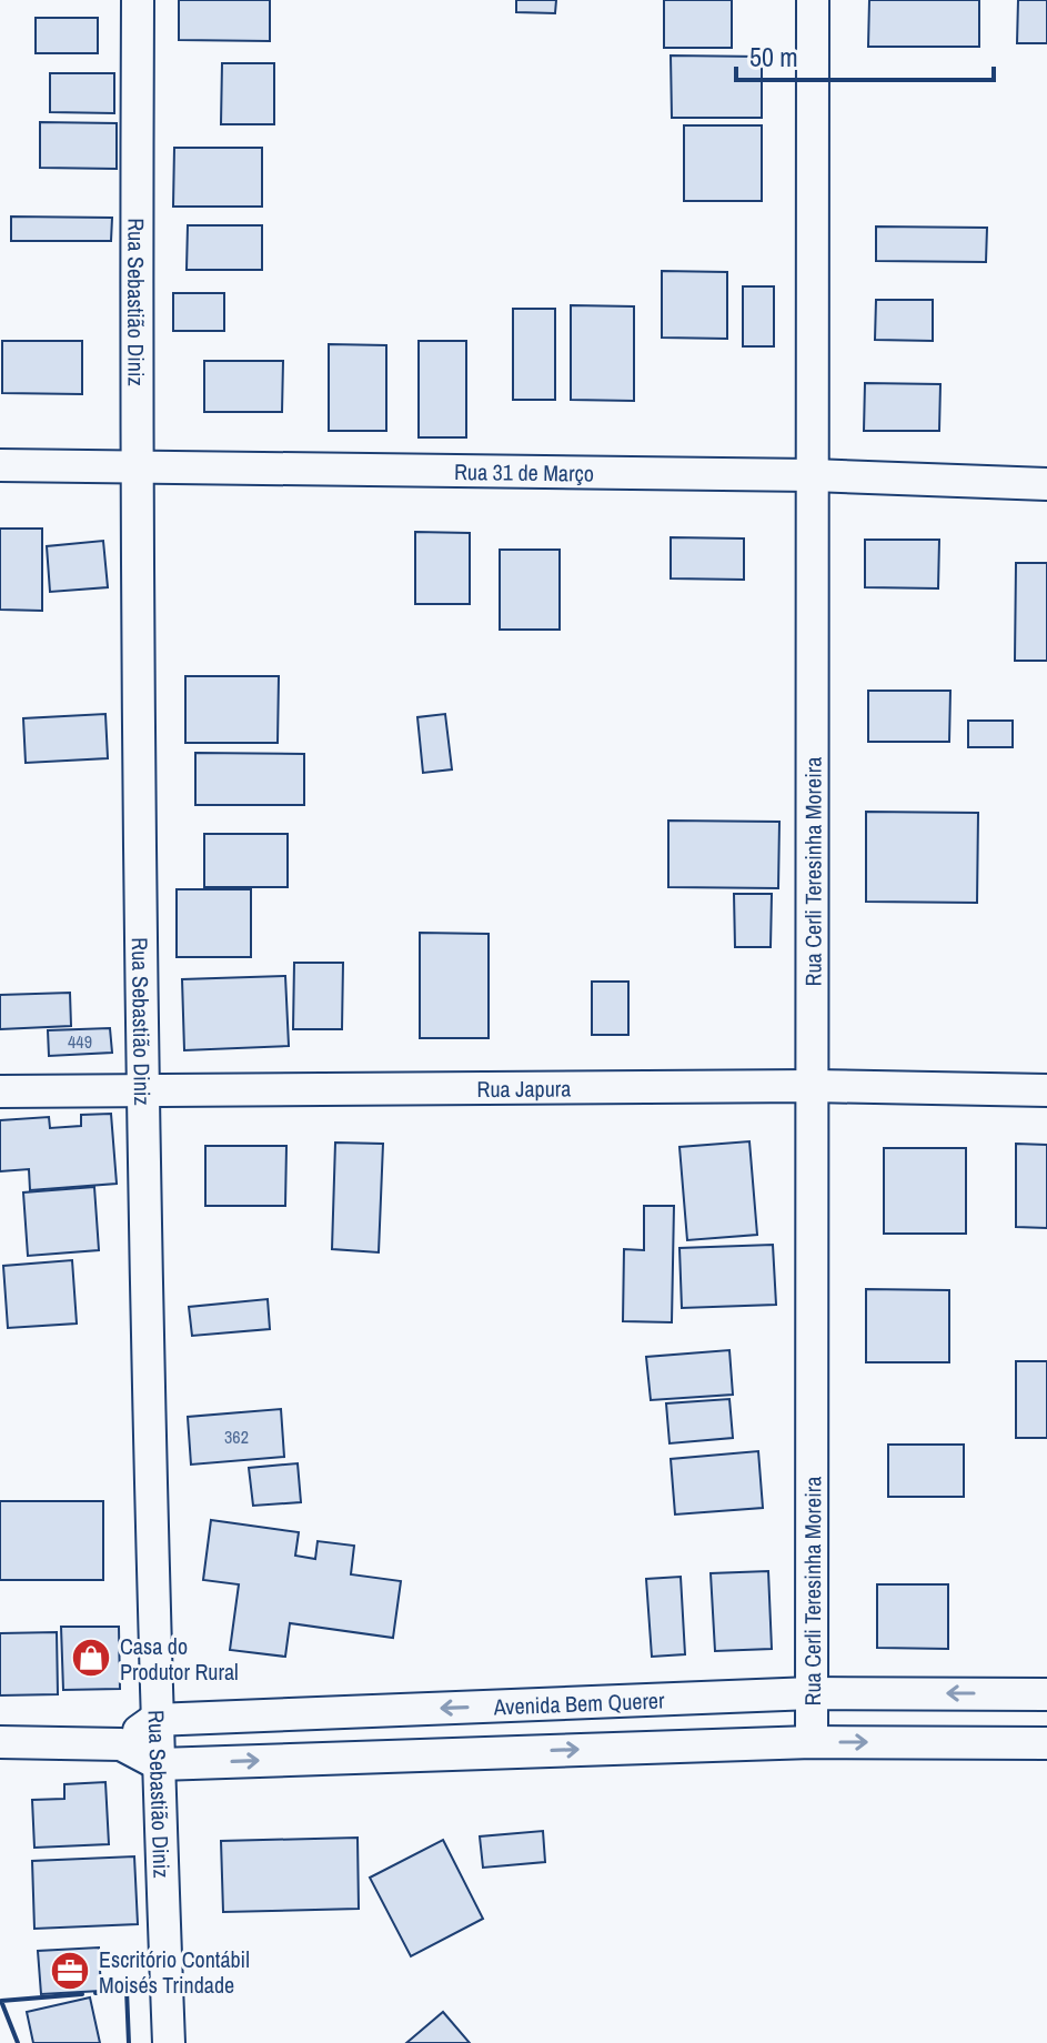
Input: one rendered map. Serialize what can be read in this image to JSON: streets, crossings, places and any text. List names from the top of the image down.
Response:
{
  "streets": {
    "street": [
      "Rua Sebastião Diniz",
      "Rua 31 de Março",
      "Rua Cerli Teresinha Moreira",
      "Rua Japura",
      "Avenida Bem Querer"
    ]
  },
  "crossings": [
    ["Rua Sebastião Diniz", "Rua 31 de Março"],
    ["Rua Sebastião Diniz", "Rua Japura"],
    ["Rua Sebastião Diniz", "Avenida Bem Querer"],
    ["Rua 31 de Março", "Rua Cerli Teresinha Moreira"],
    ["Rua Cerli Teresinha Moreira", "Rua Japura"],
    ["Rua Cerli Teresinha Moreira", "Avenida Bem Querer"]
  ],
  "places": {
    "shop": ["Casa do Produtor Rural"],
    "office": ["Escritório Contábil Moisés Trindade"]
  },
  "house_numbers": ["449", "362"],
  "scale_bar": "50 m"
}
